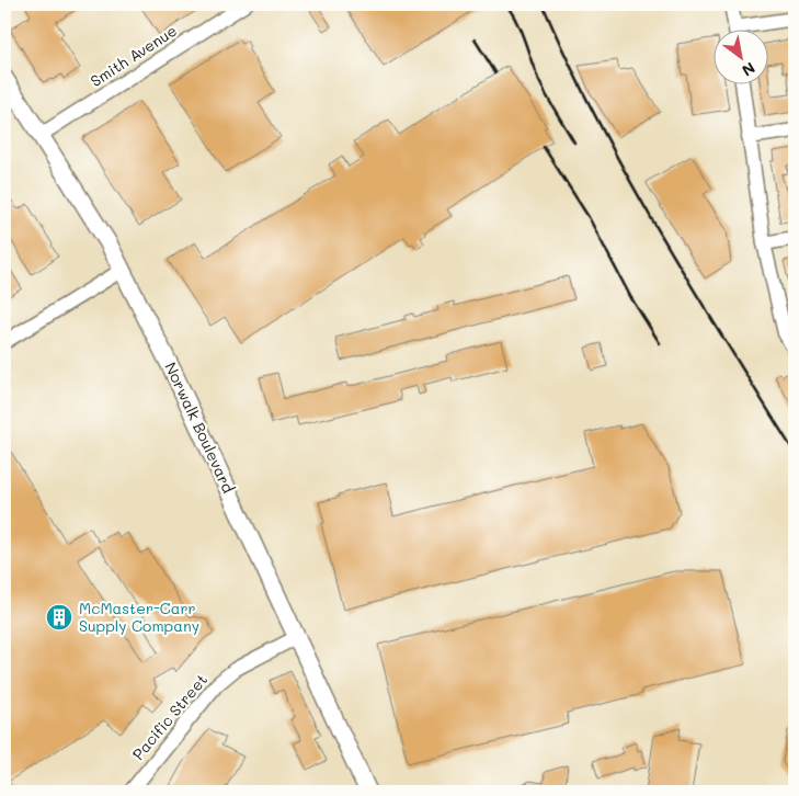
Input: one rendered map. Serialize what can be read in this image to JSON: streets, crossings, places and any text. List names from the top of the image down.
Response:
{
  "streets": {
    "main road": ["Norwalk Boulevard"],
    "street": ["Smith Avenue", "Pacific Street"]
  },
  "crossings": [
    ["Smith Avenue", "Norwalk Boulevard"],
    ["Norwalk Boulevard", "Pacific Street"]
  ],
  "places": {
    "building": ["McMaster-Carr Supply Company"]
  },
  "north": "bottom right"
}
